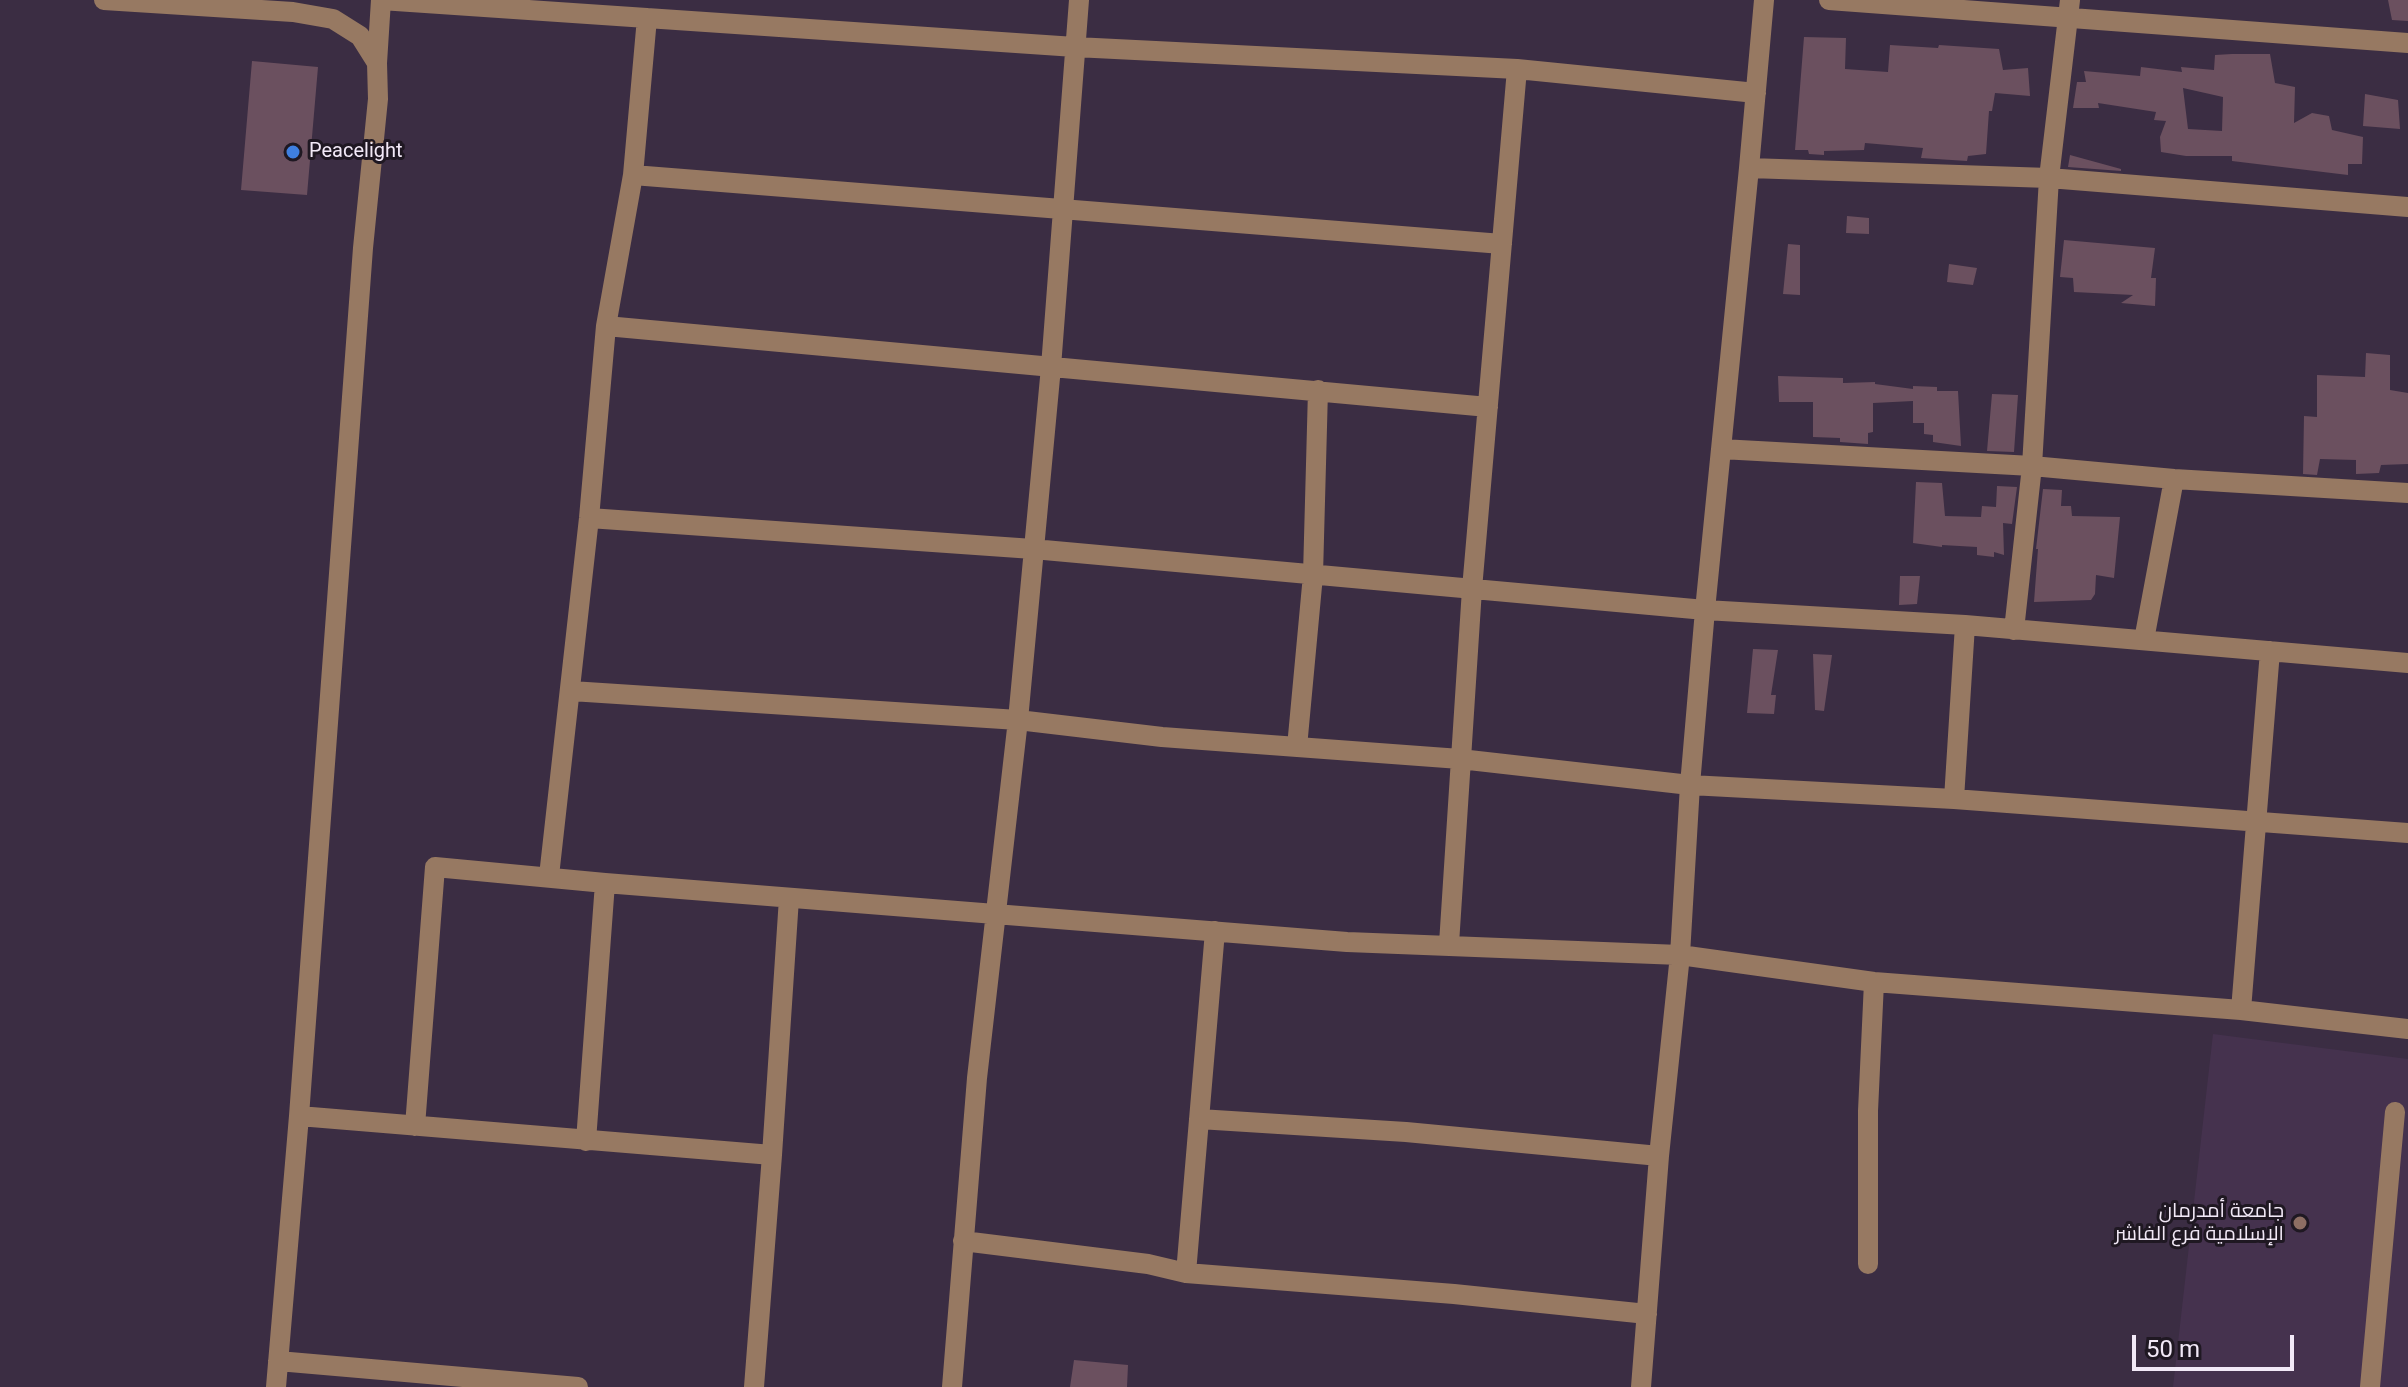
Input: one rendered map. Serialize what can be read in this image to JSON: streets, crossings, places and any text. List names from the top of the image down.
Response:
{
  "places": ["Peacelight", "جامعة أمدرمان الإسلامية فرع الفاشر"],
  "scale_bar": "50 m"
}
